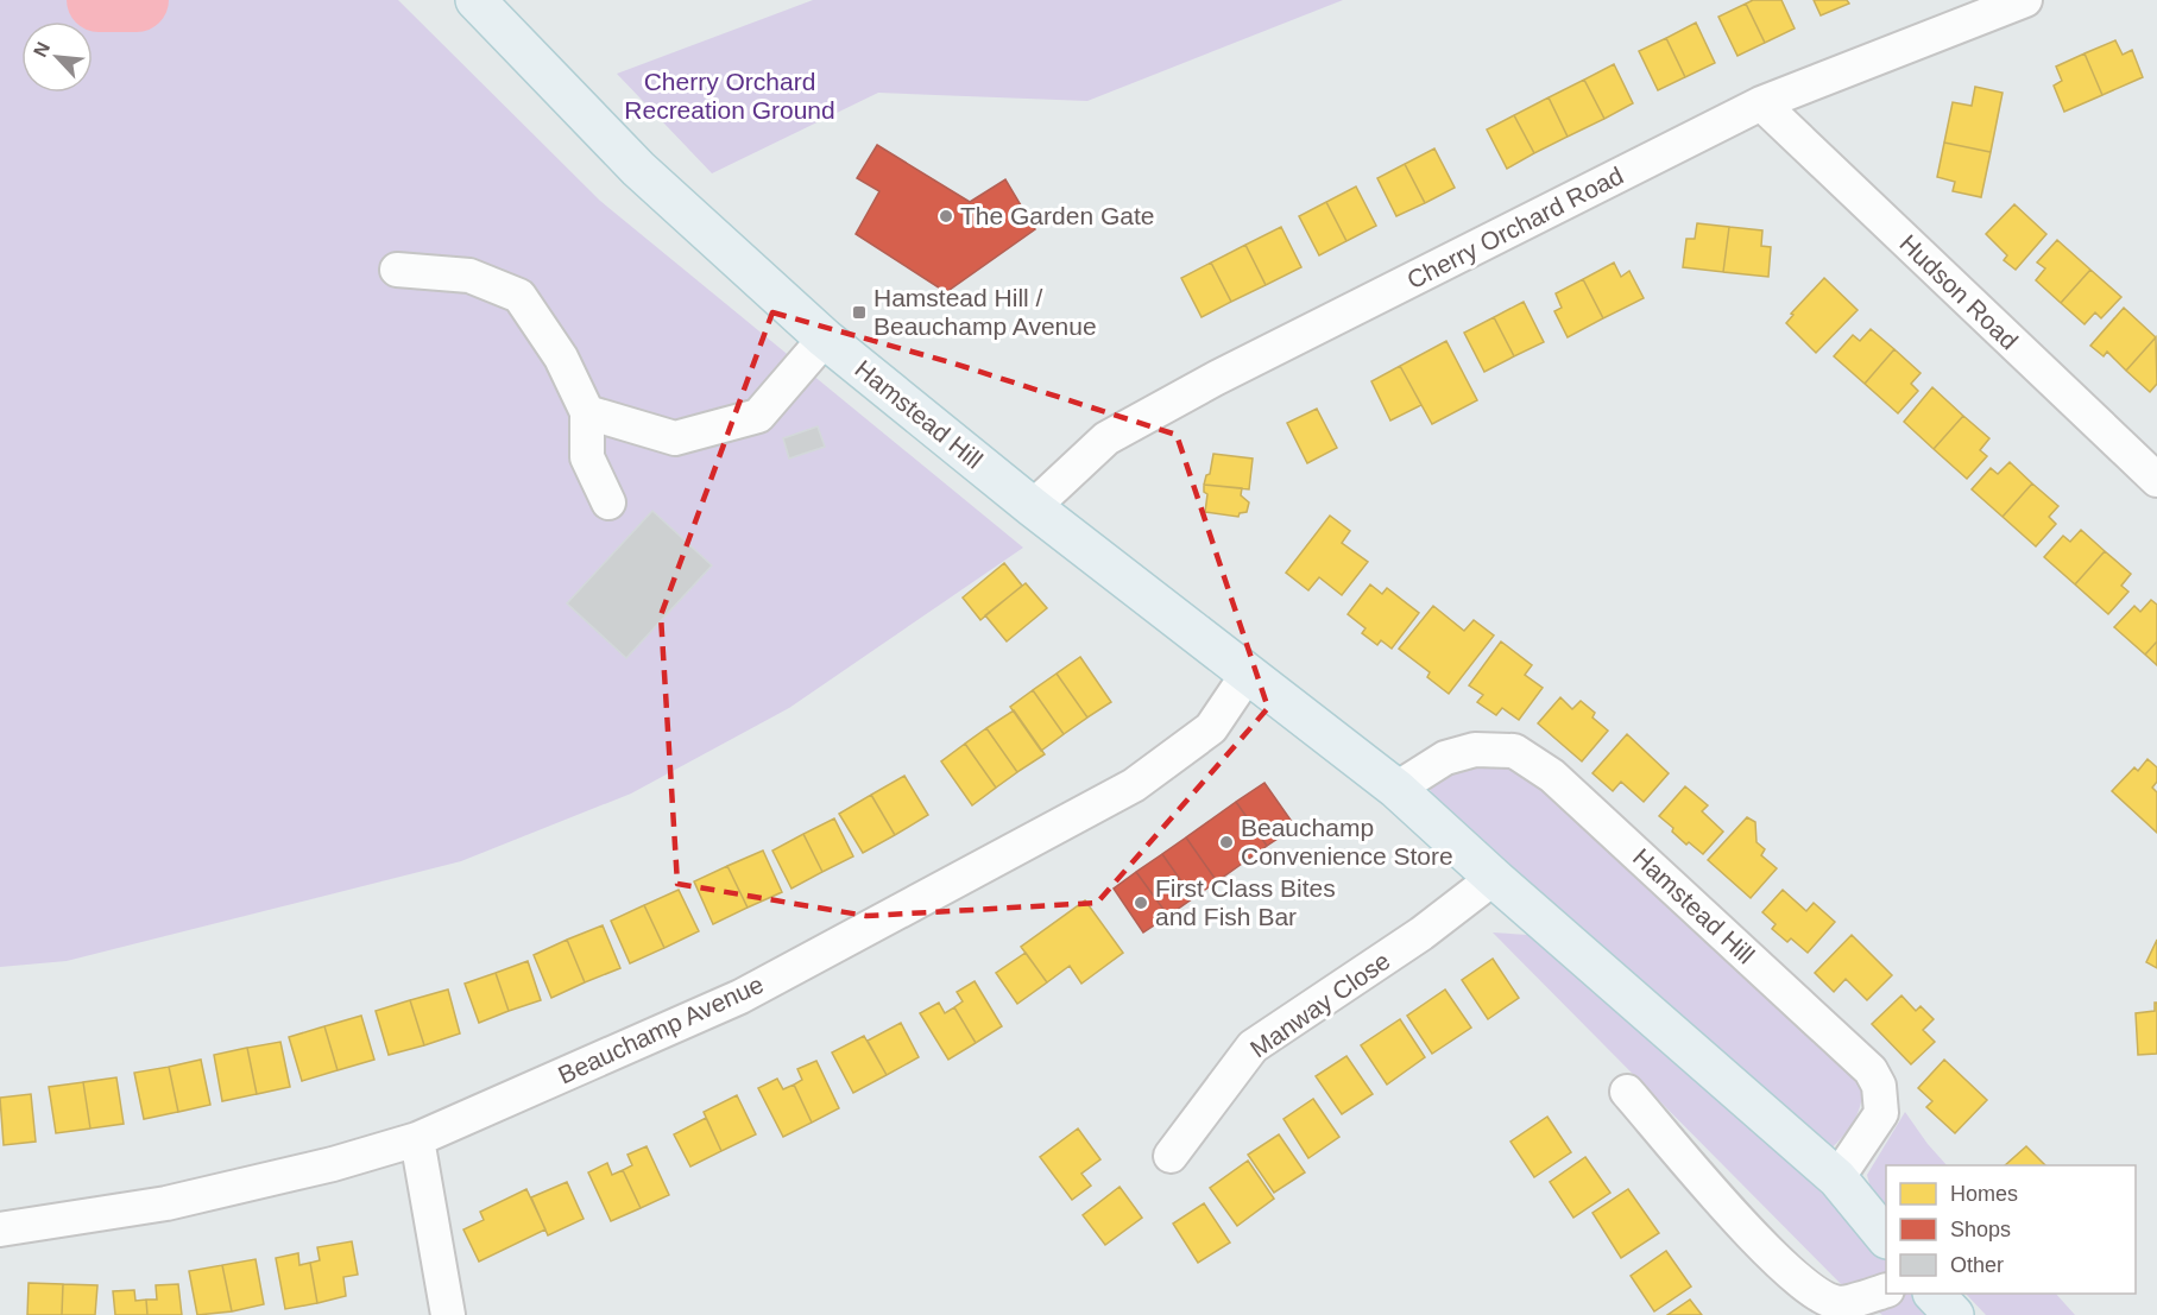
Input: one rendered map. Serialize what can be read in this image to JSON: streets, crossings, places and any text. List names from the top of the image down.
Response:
{
  "streets": {
    "main road": ["Hamstead Hill"],
    "street": [
      "Cherry Orchard Road",
      "Hudson Road",
      "Manway Close",
      "Beauchamp Avenue"
    ]
  },
  "crossings": [
    ["Cherry Orchard Road", "Hudson Road"],
    ["Cherry Orchard Road", "Hamstead Hill"],
    ["Hamstead Hill", "Manway Close"],
    ["Hamstead Hill", "Beauchamp Avenue"]
  ],
  "parks": ["Cherry Orchard Recreation Ground"],
  "places": {
    "other": ["The Garden Gate", "Beauchamp Convenience Store", "First Class Bites and Fish Bar"],
    "transit": ["Hamstead Hill / Beauchamp Avenue"]
  },
  "legend": ["Homes", "Shops", "Other"],
  "north": "top left"
}
